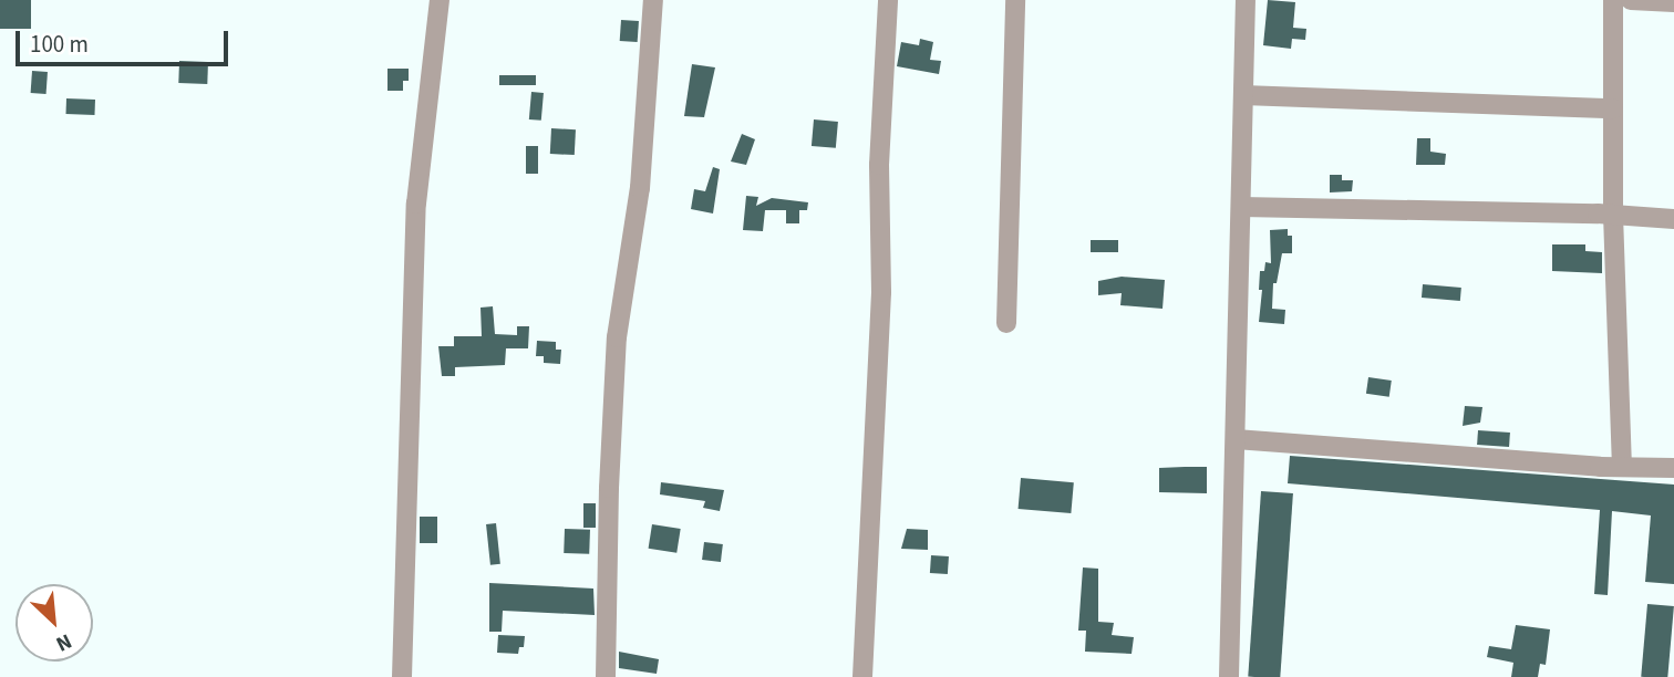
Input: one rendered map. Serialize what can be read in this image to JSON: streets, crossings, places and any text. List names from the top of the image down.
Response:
{
  "scale_bar": "100 m",
  "north": "bottom right"
}
